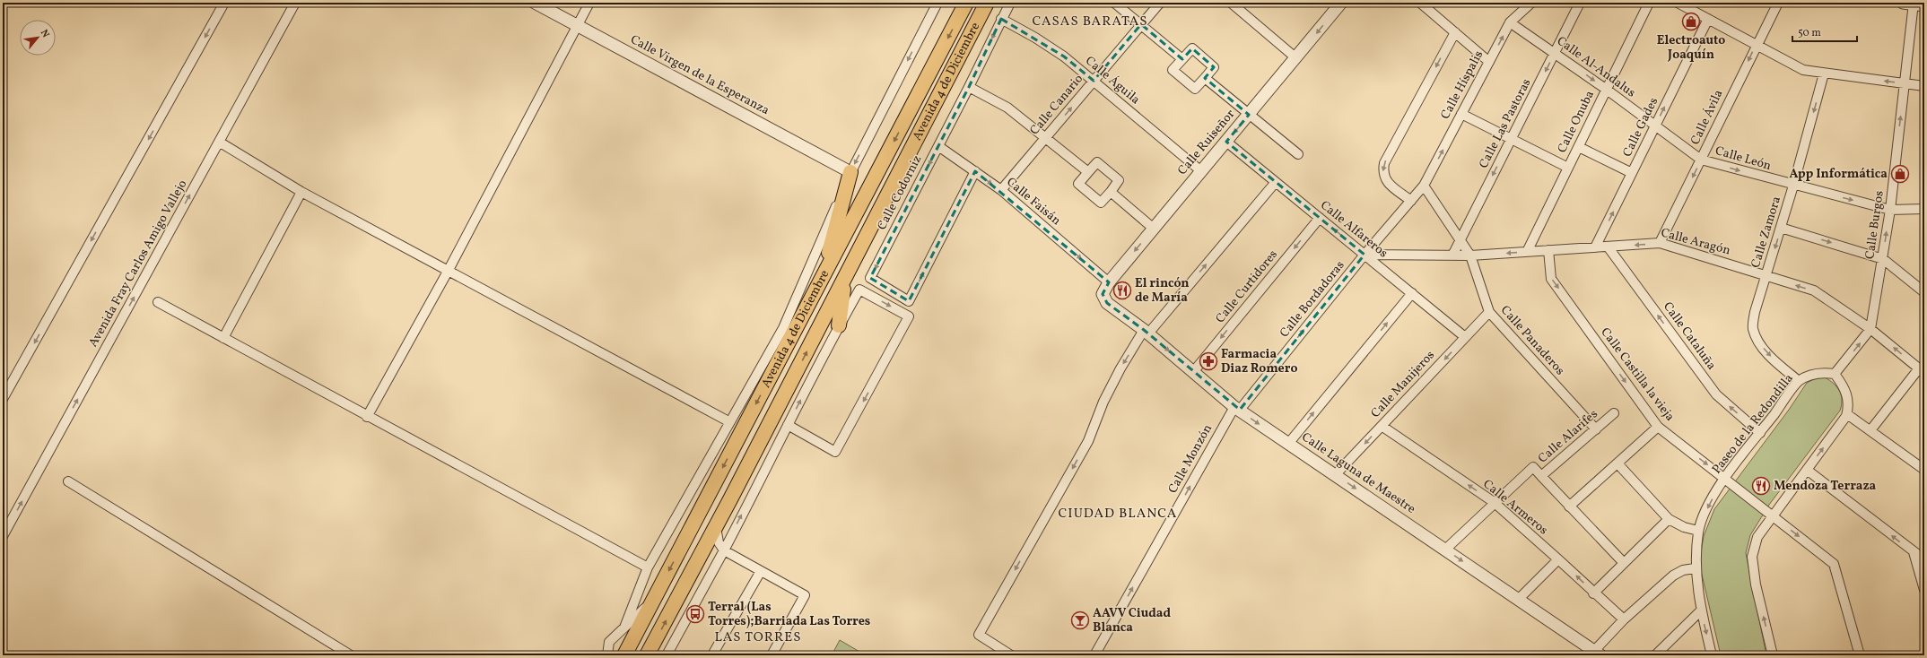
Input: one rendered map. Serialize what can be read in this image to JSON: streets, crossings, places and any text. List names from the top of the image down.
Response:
{
  "streets": {
    "main road": ["Avenida 4 de Diciembre"],
    "street": [
      "Calle Al-Andalus",
      "Calle Virgen de la Esperanza",
      "Calle Águila",
      "Calle Híspalis",
      "Calle Canario",
      "Calle Ávila",
      "Calle Onuba",
      "Calle Las Pastoras",
      "Calle Gades",
      "Calle Ruiseñor",
      "Calle León",
      "Calle Codorniz",
      "Calle Faisán",
      "Calle Burgos",
      "Calle Alfareros",
      "Calle Zamora",
      "Calle Aragón",
      "Avenida Fray Carlos Amigo Vallejo",
      "Calle Curtidores",
      "Calle Bordadoras",
      "Calle Cataluña",
      "Calle Panaderos",
      "Calle Castilla la vieja",
      "Calle Manijeros",
      "Paseo de la Redondilla",
      "Calle Alarifes",
      "Calle Monzón",
      "Calle Laguna de Maestre",
      "Calle Armeros"
    ]
  },
  "crossings": [
    ["Calle Al-Andalus", "Calle Híspalis"],
    ["Calle Al-Andalus", "Calle Ávila"],
    ["Calle Al-Andalus", "Calle Onuba"],
    ["Calle Al-Andalus", "Calle Las Pastoras"],
    ["Calle Al-Andalus", "Calle Gades"],
    ["Calle Al-Andalus", "Calle León"],
    ["Calle Águila", "Calle Canario"],
    ["Calle Águila", "Calle Ruiseñor"],
    ["Calle Águila", "Calle Codorniz"],
    ["Calle Híspalis", "Calle Bordadoras"],
    ["Calle Híspalis", "Calle Panaderos"],
    ["Calle Canario", "Calle Faisán"],
    ["Calle Ávila", "Calle León"],
    ["Calle Ávila", "Calle Aragón"],
    ["Calle Onuba", "Calle Aragón"],
    ["Calle Las Pastoras", "Calle Aragón"],
    ["Calle Las Pastoras", "Calle Panaderos"],
    ["Calle Gades", "Calle Aragón"],
    ["Calle Ruiseñor", "Calle Faisán"],
    ["Calle Ruiseñor", "Calle Alfareros"],
    ["Calle Ruiseñor", "Calle Laguna de Maestre"],
    ["Calle León", "Calle Burgos"],
    ["Calle León", "Calle Zamora"],
    ["Calle Codorniz", "Calle Faisán"],
    ["Calle Burgos", "Calle Aragón"],
    ["Calle Burgos", "Paseo de la Redondilla"],
    ["Calle Alfareros", "Calle Aragón"],
    ["Calle Alfareros", "Calle Curtidores"],
    ["Calle Alfareros", "Calle Bordadoras"],
    ["Calle Alfareros", "Calle Manijeros"],
    ["Calle Zamora", "Calle Aragón"],
    ["Calle Zamora", "Paseo de la Redondilla"],
    ["Calle Aragón", "Calle Bordadoras"],
    ["Calle Aragón", "Calle Cataluña"],
    ["Calle Aragón", "Calle Panaderos"],
    ["Calle Aragón", "Calle Castilla la vieja"],
    ["Calle Curtidores", "Calle Laguna de Maestre"],
    ["Calle Bordadoras", "Calle Monzón"],
    ["Calle Bordadoras", "Calle Laguna de Maestre"],
    ["Calle Cataluña", "Paseo de la Redondilla"],
    ["Calle Panaderos", "Calle Manijeros"],
    ["Calle Panaderos", "Calle Alarifes"],
    ["Calle Castilla la vieja", "Paseo de la Redondilla"],
    ["Calle Manijeros", "Calle Laguna de Maestre"],
    ["Calle Manijeros", "Calle Armeros"],
    ["Calle Alarifes", "Calle Laguna de Maestre"],
    ["Calle Alarifes", "Calle Armeros"],
    ["Calle Monzón", "Calle Laguna de Maestre"]
  ],
  "one_way": [
    "Calle Híspalis",
    "Calle Ávila",
    "Calle Las Pastoras",
    "Calle Gades",
    "Calle Burgos",
    "Calle Zamora",
    "Calle Cataluña",
    "Calle Monzón",
    "Calle Laguna de Maestre",
    "Calle Armeros"
  ],
  "districts": ["CASAS BARATAS", "CIUDAD BLANCA", "LAS TORRES"],
  "places": {
    "shop": ["Electroauto Joaquín", "App Informática"],
    "restaurant": ["El rincón de María", "Mendoza Terraza"],
    "pharmacy": ["Farmacia Diaz Romero"],
    "bus stop": ["Terral (Las Torres);Barriada Las Torres"],
    "bar": ["AAVV Ciudad Blanca"]
  },
  "scale_bar": "50 m",
  "north": "top right"
}
